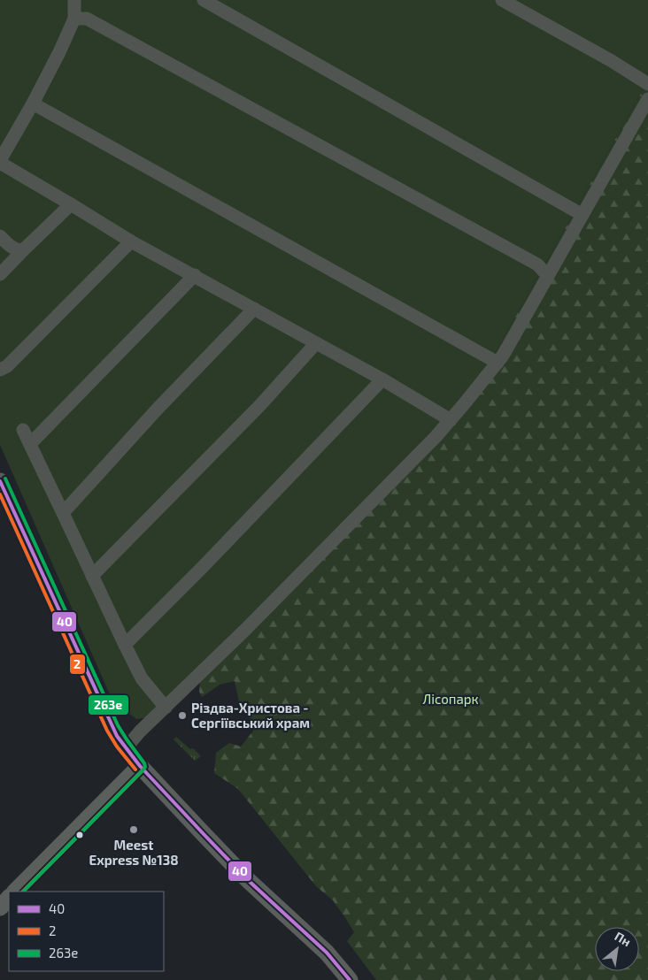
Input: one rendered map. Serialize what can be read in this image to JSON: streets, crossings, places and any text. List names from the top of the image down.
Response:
{
  "parks": ["Лісопарк"],
  "places": ["Різдва-Христова - Сергіївський храм", "Meest Express №138"],
  "lines": ["transit line 263е", "transit line 40", "transit line 2"],
  "legend": ["40", "2", "263е"],
  "north": "top right"
}
